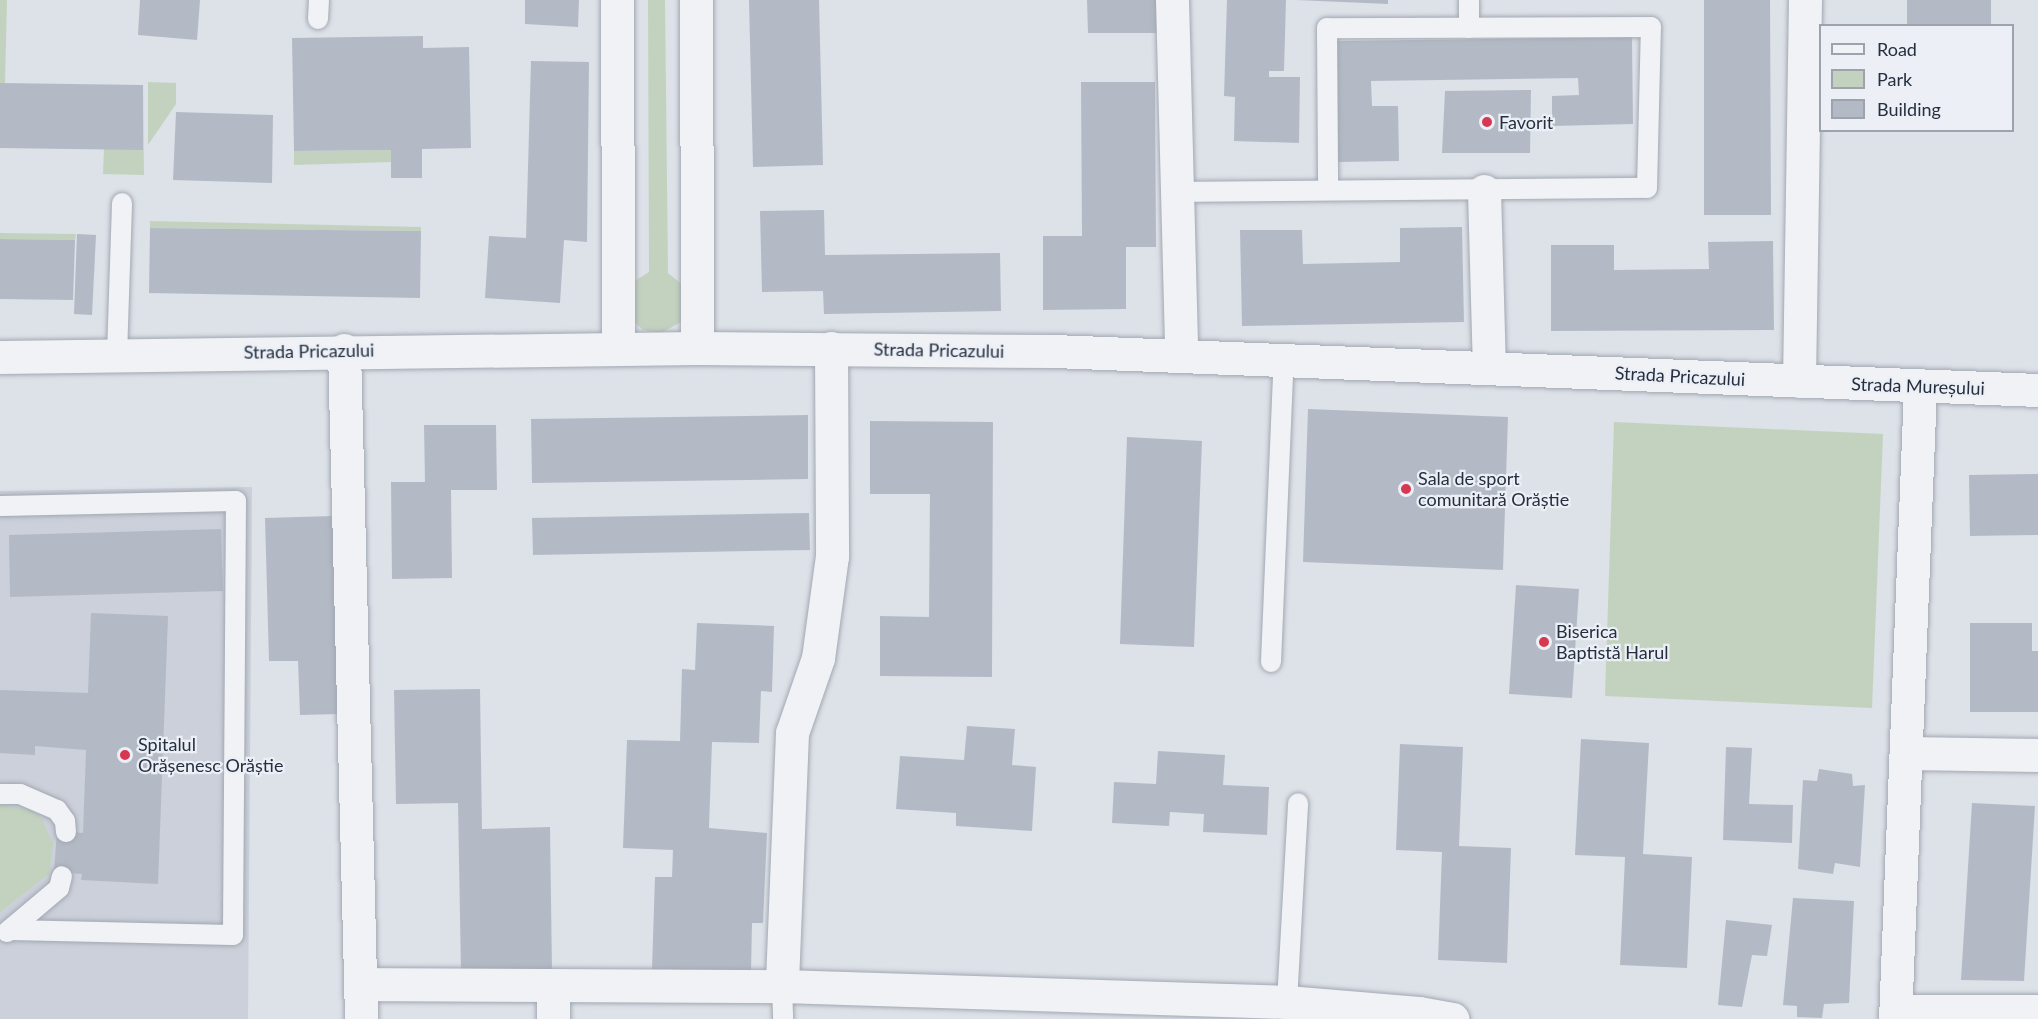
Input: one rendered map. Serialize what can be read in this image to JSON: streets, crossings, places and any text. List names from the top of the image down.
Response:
{
  "streets": {
    "street": ["Strada Pricazului", "Strada Mureșului"]
  },
  "crossings": [
    ["Strada Pricazului", "Strada Mureșului"]
  ],
  "places": [
    "Favorit",
    "Sala de sport comunitară Orăștie",
    "Biserica Baptistă Harul",
    "Spitalul Orășenesc Orăștie"
  ],
  "legend": ["Road", "Park", "Building"]
}
